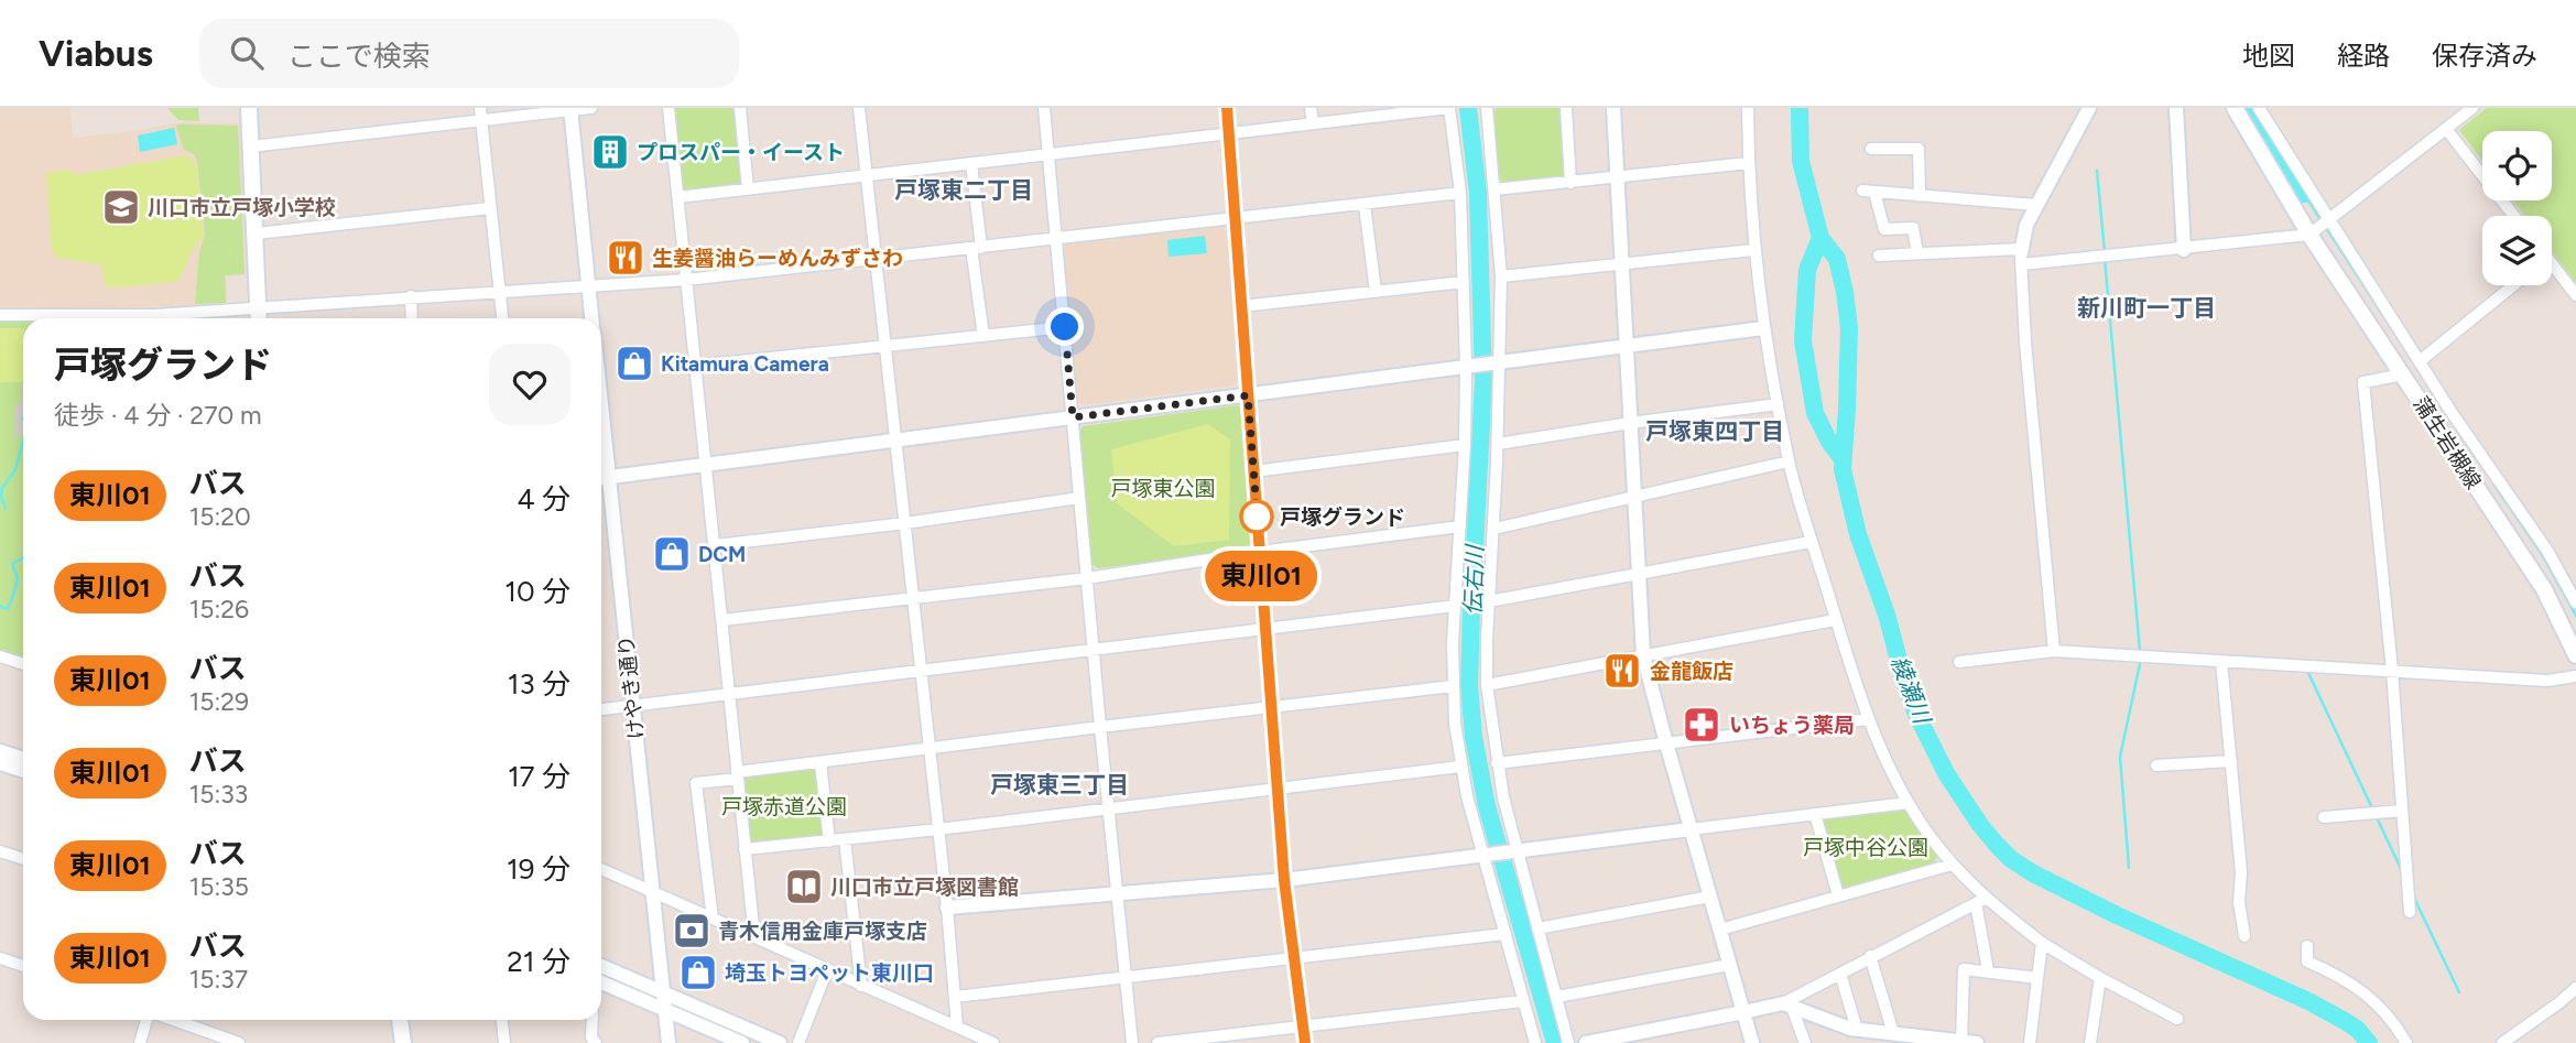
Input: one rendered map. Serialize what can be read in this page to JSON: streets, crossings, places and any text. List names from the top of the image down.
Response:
{
  "streets": {
    "main road": ["蒲生岩槻線"],
    "street": ["けやき通り"]
  },
  "districts": [
    "戸塚東二丁目",
    "新川町一丁目",
    "戸塚東四丁目",
    "戸塚東三丁目"
  ],
  "water": ["伝右川", "綾瀬川"],
  "parks": ["戸塚東公園", "戸塚赤道公園", "戸塚中谷公園"],
  "places": {
    "building": ["プロスパー・イースト"],
    "school or university": ["川口市立戸塚小学校"],
    "restaurant": ["生姜醤油らーめんみずさわ", "金龍飯店"],
    "shop": ["Kitamura Camera", "DCM", "埼玉トヨペット東川口"],
    "other": ["戸塚グランド"],
    "pharmacy": ["いちょう薬局"],
    "library": ["川口市立戸塚図書館"],
    "bank": ["青木信用金庫戸塚支店"]
  },
  "lines": ["bus line 東川01"],
  "page": {
    "header": "Viabus",
    "search": "ここで検索",
    "nav": ["地図", "経路", "保存済み"],
    "on_map": "東川01",
    "heading": ["戸塚グランド", "徒歩 · 4 分 · 270 m"],
    "list": [
      {
        "mark": "東川01",
        "name": "バス",
        "note": "15:20",
        "value": "4 分"
      },
      {
        "mark": "東川01",
        "name": "バス",
        "note": "15:26",
        "value": "10 分"
      },
      {
        "mark": "東川01",
        "name": "バス",
        "note": "15:29",
        "value": "13 分"
      },
      {
        "mark": "東川01",
        "name": "バス",
        "note": "15:33",
        "value": "17 分"
      },
      {
        "mark": "東川01",
        "name": "バス",
        "note": "15:35",
        "value": "19 分"
      },
      {
        "mark": "東川01",
        "name": "バス",
        "note": "15:37",
        "value": "21 分"
      }
    ]
  }
}
